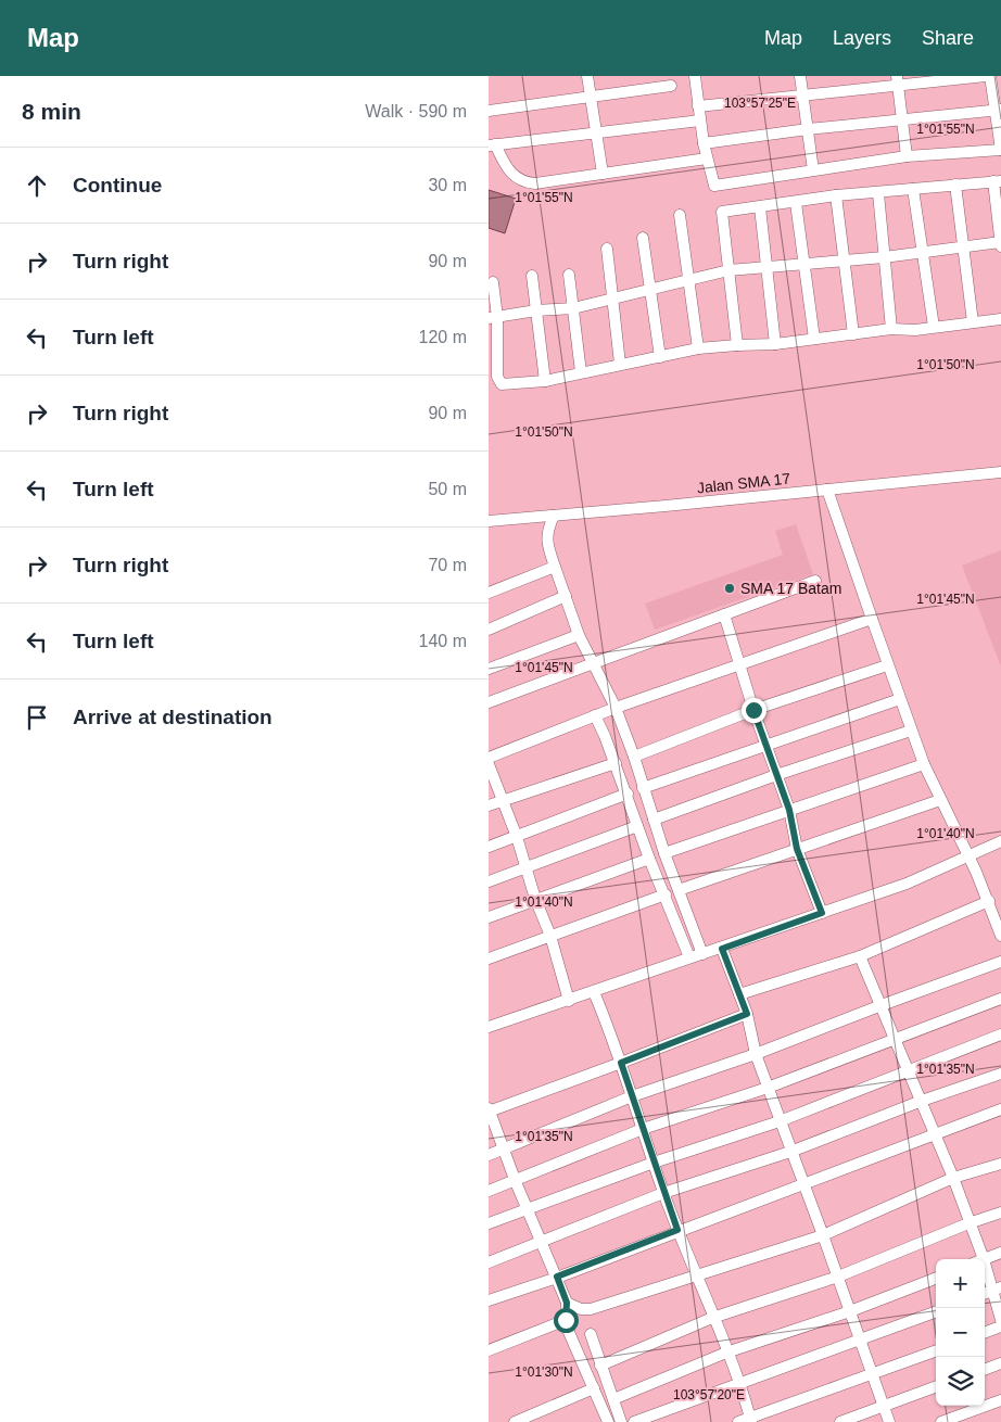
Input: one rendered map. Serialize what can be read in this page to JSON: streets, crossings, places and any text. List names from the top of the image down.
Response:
{
  "streets": {
    "street": ["Jalan SMA 17"]
  },
  "places": ["SMA 17 Batam"],
  "page": {
    "header": "Map",
    "nav": ["Map", "Layers", "Share"],
    "heading": ["8 min", "Walk · 590 m"],
    "list": [
      ["Continue", "30 m"],
      ["Turn right", "90 m"],
      ["Turn left", "120 m"],
      ["Turn right", "90 m"],
      ["Turn left", "50 m"],
      ["Turn right", "70 m"],
      ["Turn left", "140 m"],
      "Arrive at destination"
    ],
    "map_buttons": ["+", "−"]
  },
  "coordinates": [
    "103°57'25\"E",
    "1°01'55\"N",
    "1°01'50\"N",
    "1°01'45\"N",
    "1°01'40\"N",
    "1°01'35\"N",
    "1°01'30\"N",
    "103°57'20\"E"
  ]
}
